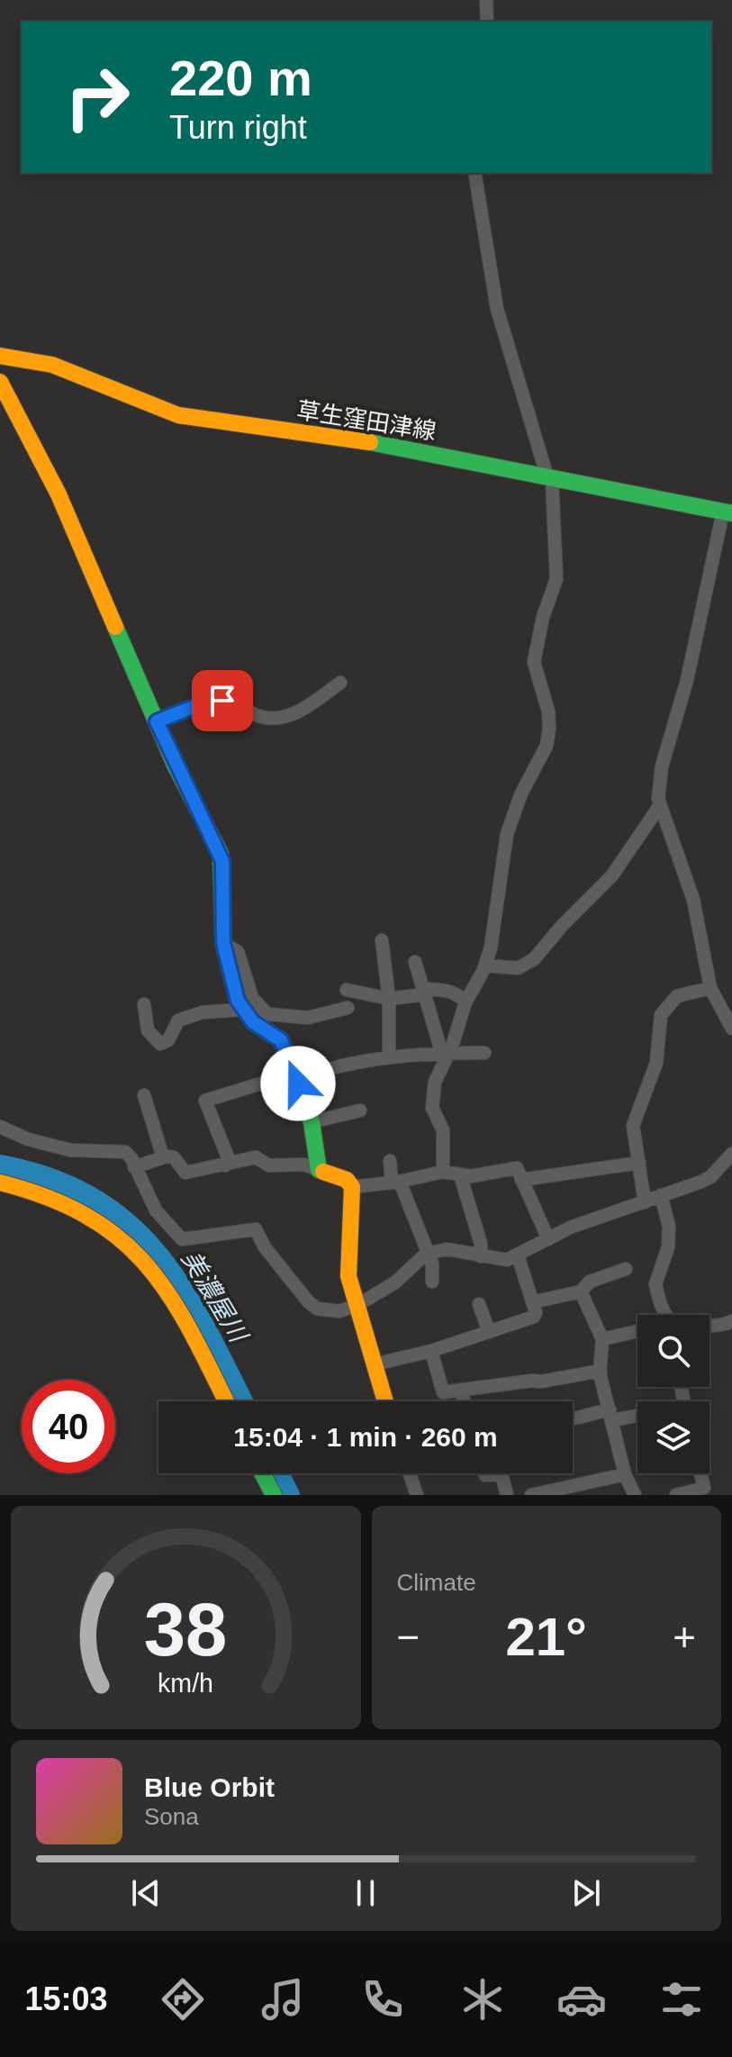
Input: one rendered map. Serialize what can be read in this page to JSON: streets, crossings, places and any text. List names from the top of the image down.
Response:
{
  "streets": {
    "street": ["草生窪田津線"]
  },
  "water": ["美濃屋川"],
  "page": {
    "turn": ["220 m", "Turn right"],
    "limit": "40",
    "trip": "15:04 · 1 min · 260 m",
    "tile": "Climate",
    "heat": ["−", "21°", "+"],
    "song": ["Blue Orbit", "Sona"],
    "tabs": "15:03",
    "gauge": ["38", "km/h"]
  }
}
